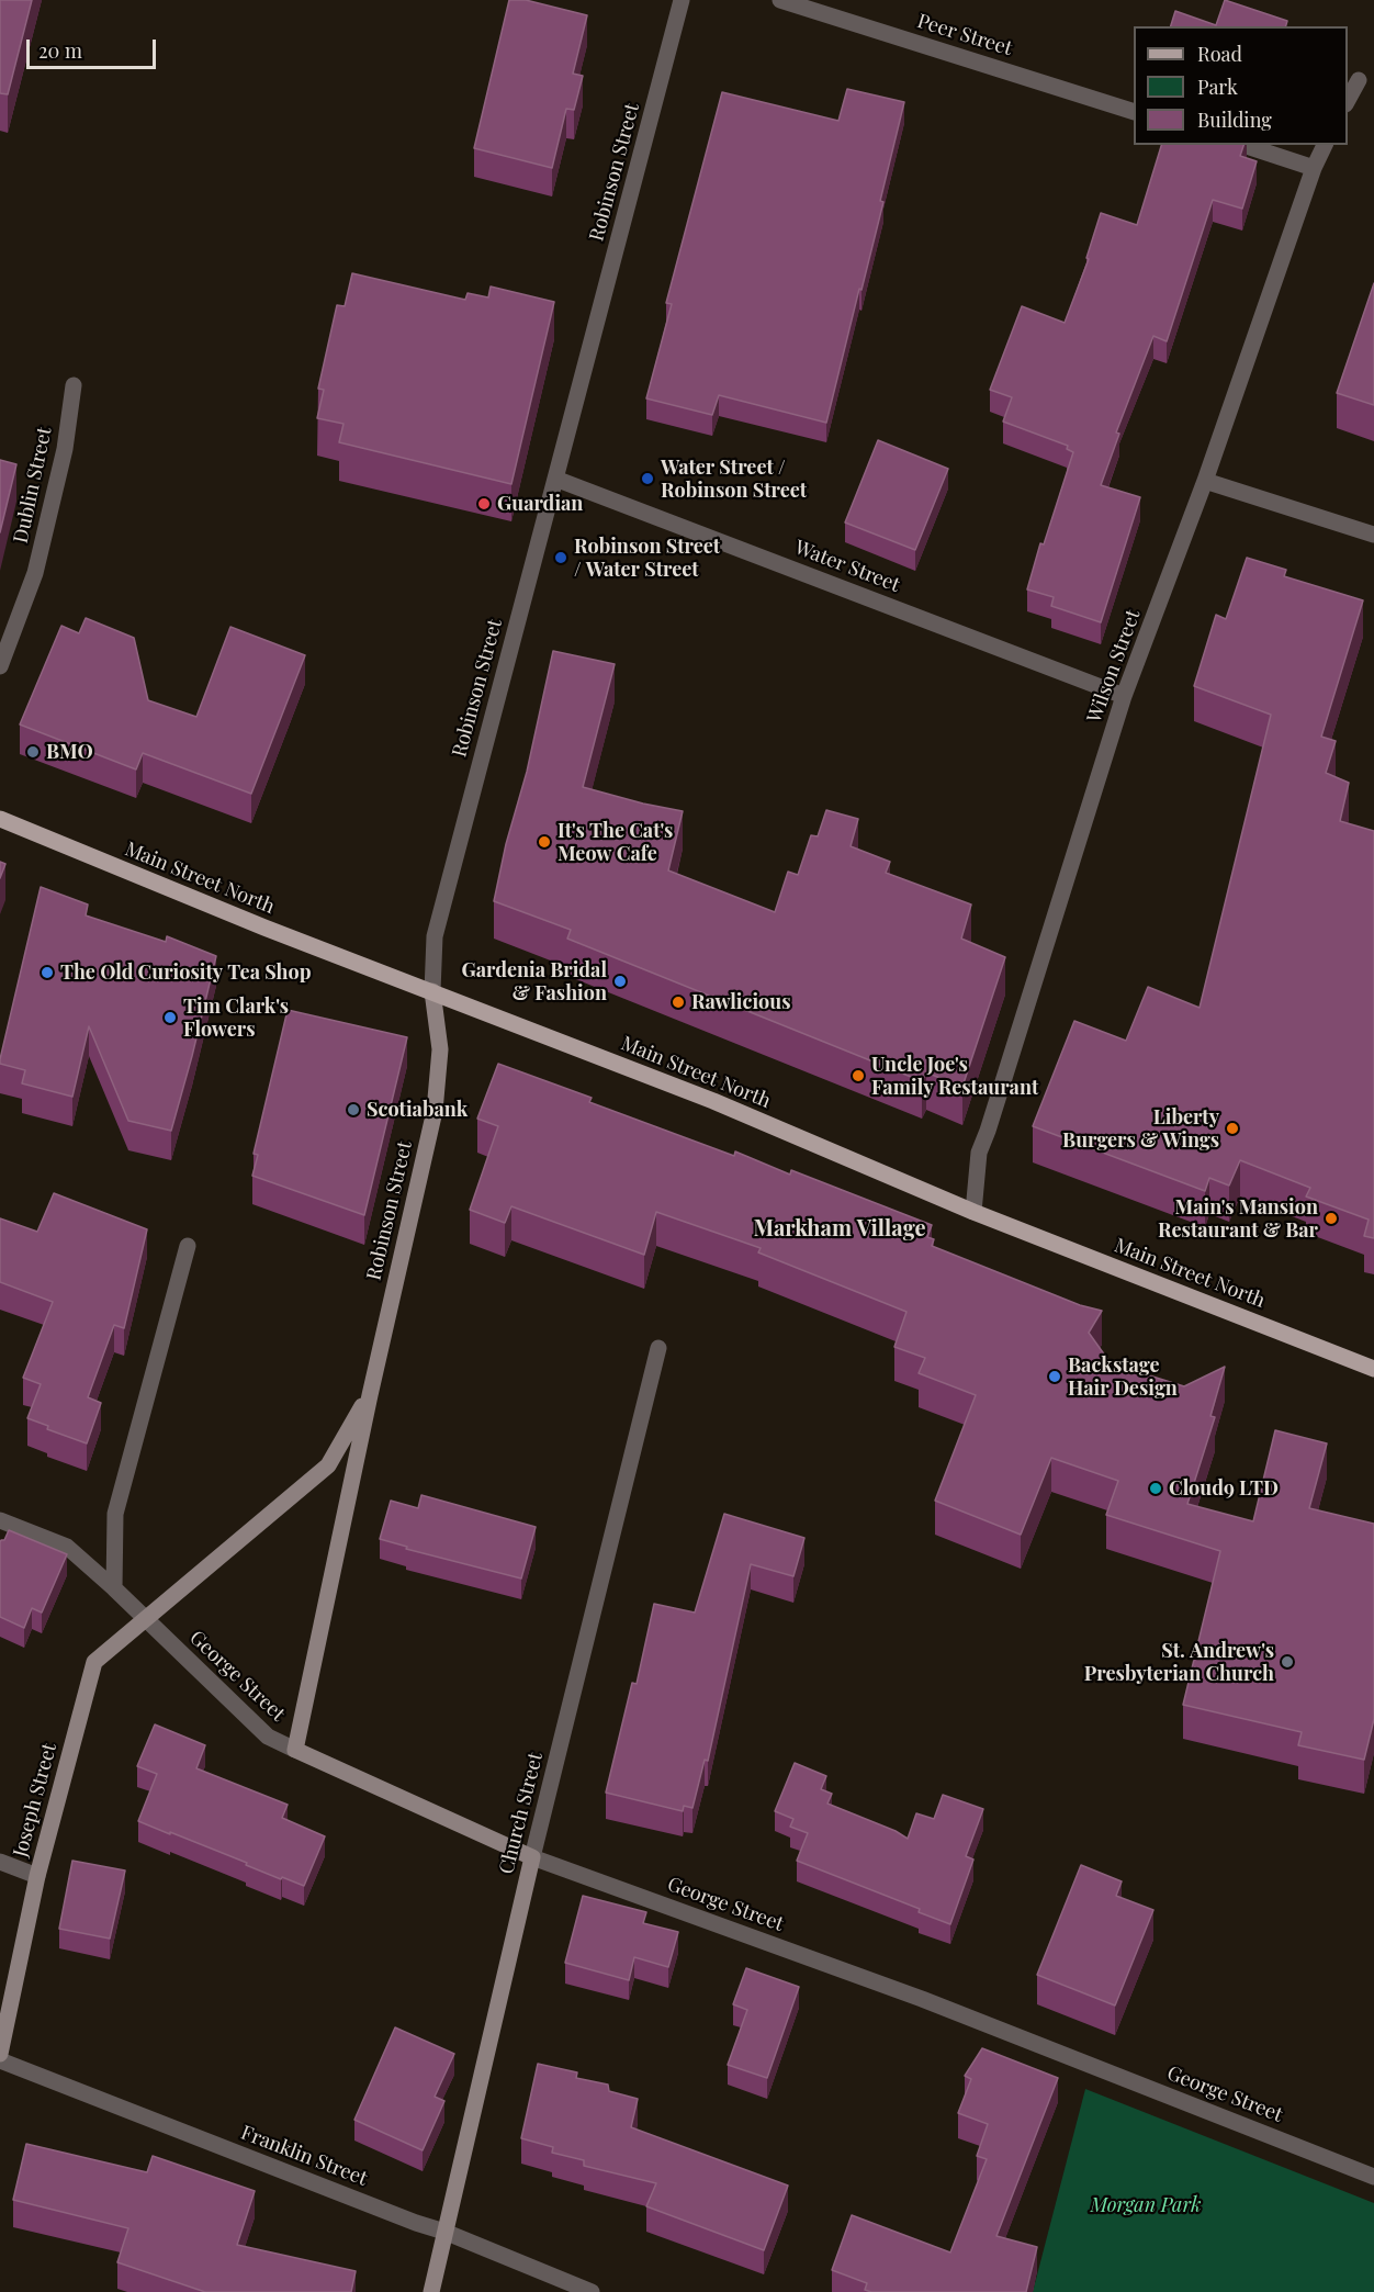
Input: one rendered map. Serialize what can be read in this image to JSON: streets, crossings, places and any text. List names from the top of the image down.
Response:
{
  "streets": {
    "main road": ["Main Street North"],
    "street": [
      "Peer Street",
      "Robinson Street",
      "Dublin Street",
      "Water Street",
      "Wilson Street",
      "George Street",
      "Joseph Street",
      "Church Street",
      "Franklin Street"
    ]
  },
  "crossings": [
    ["Robinson Street", "Water Street"],
    ["Robinson Street", "Main Street North"],
    ["Robinson Street", "George Street"],
    ["Robinson Street", "Joseph Street"],
    ["Water Street", "Wilson Street"],
    ["Wilson Street", "Main Street North"],
    ["George Street", "Joseph Street"],
    ["George Street", "Church Street"],
    ["Church Street", "Franklin Street"]
  ],
  "districts": ["Markham Village"],
  "parks": ["Morgan Park"],
  "places": [
    "Water Street / Robinson Street",
    "Guardian",
    "Robinson Street / Water Street",
    "BMO",
    "It's The Cat's Meow Cafe",
    "The Old Curiosity Tea Shop",
    "Gardenia Bridal & Fashion",
    "Rawlicious",
    "Tim Clark's Flowers",
    "Uncle Joe's Family Restaurant",
    "Scotiabank",
    "Liberty Burgers & Wings",
    "Main's Mansion Restaurant & Bar",
    "Backstage Hair Design",
    "Cloud9 LTD",
    "St. Andrew's Presbyterian Church"
  ],
  "legend": ["Road", "Park", "Building"],
  "scale_bar": "20 m"
}
